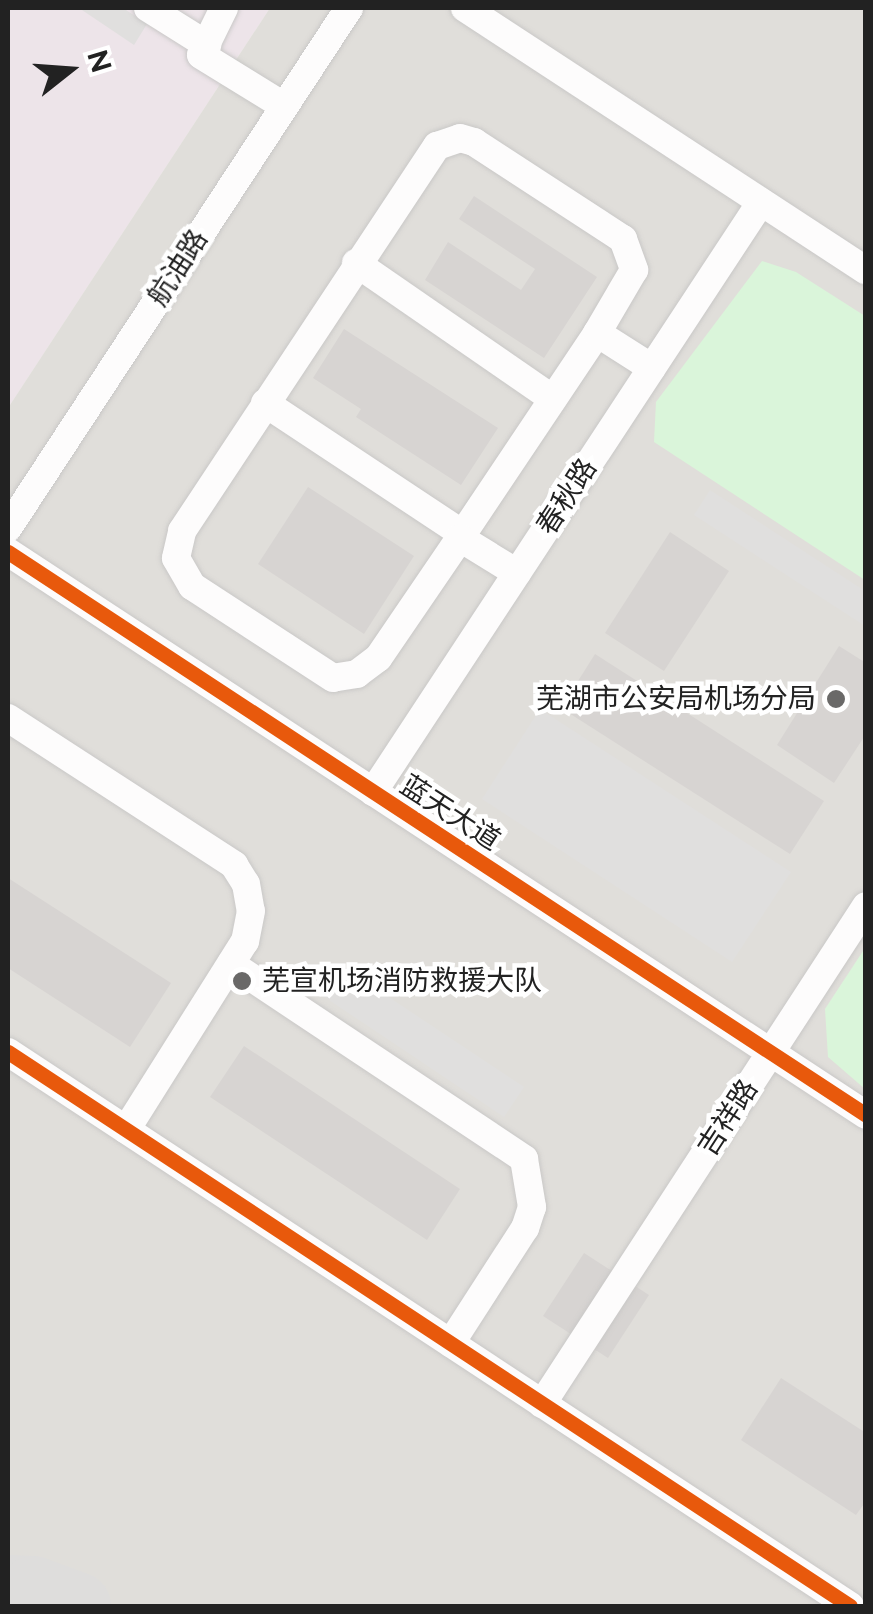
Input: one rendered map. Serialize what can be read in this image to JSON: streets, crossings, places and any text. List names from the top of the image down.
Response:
{
  "streets": {
    "street": [
      "航油路",
      "春秋路",
      "蓝天大道",
      "吉祥路"
    ]
  },
  "crossings": [
    ["春秋路", "蓝天大道"],
    ["蓝天大道", "吉祥路"]
  ],
  "places": ["芜湖市公安局机场分局", "芜宣机场消防救援大队"],
  "north": "right"
}
